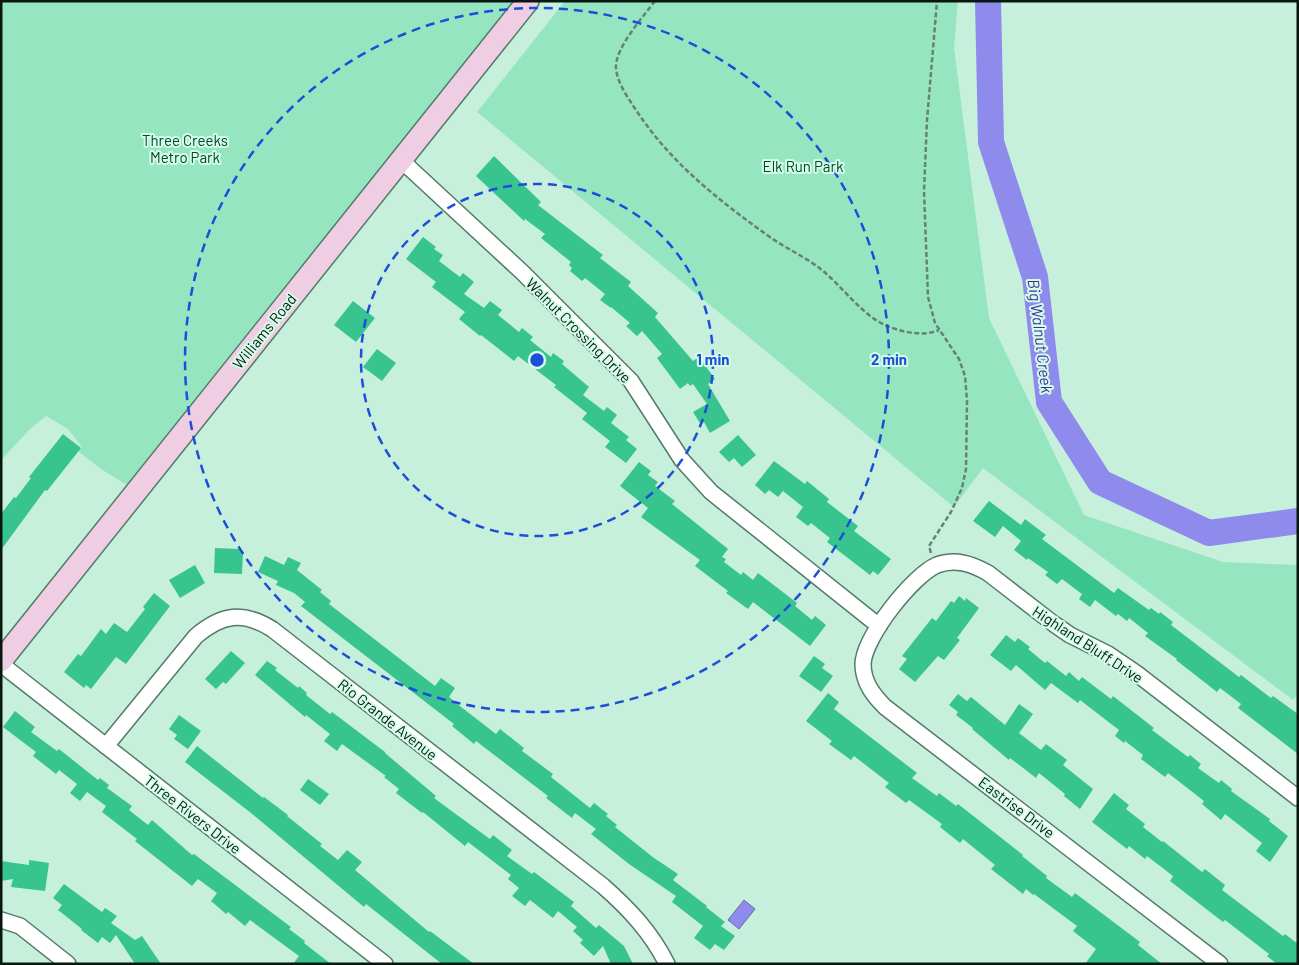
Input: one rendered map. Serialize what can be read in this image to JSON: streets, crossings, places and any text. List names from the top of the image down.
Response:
{
  "streets": {
    "main road": ["Williams Road"],
    "street": [
      "Walnut Crossing Drive",
      "Highland Bluff Drive",
      "Rio Grande Avenue",
      "Eastrise Drive",
      "Three Rivers Drive"
    ]
  },
  "crossings": [
    ["Walnut Crossing Drive", "Williams Road"],
    ["Walnut Crossing Drive", "Eastrise Drive"],
    ["Williams Road", "Three Rivers Drive"],
    ["Rio Grande Avenue", "Three Rivers Drive"]
  ],
  "water": ["Big Walnut Creek"],
  "parks": ["Three Creeks Metro Park", "Elk Run Park"],
  "rings": ["1 min", "2 min"]
}
